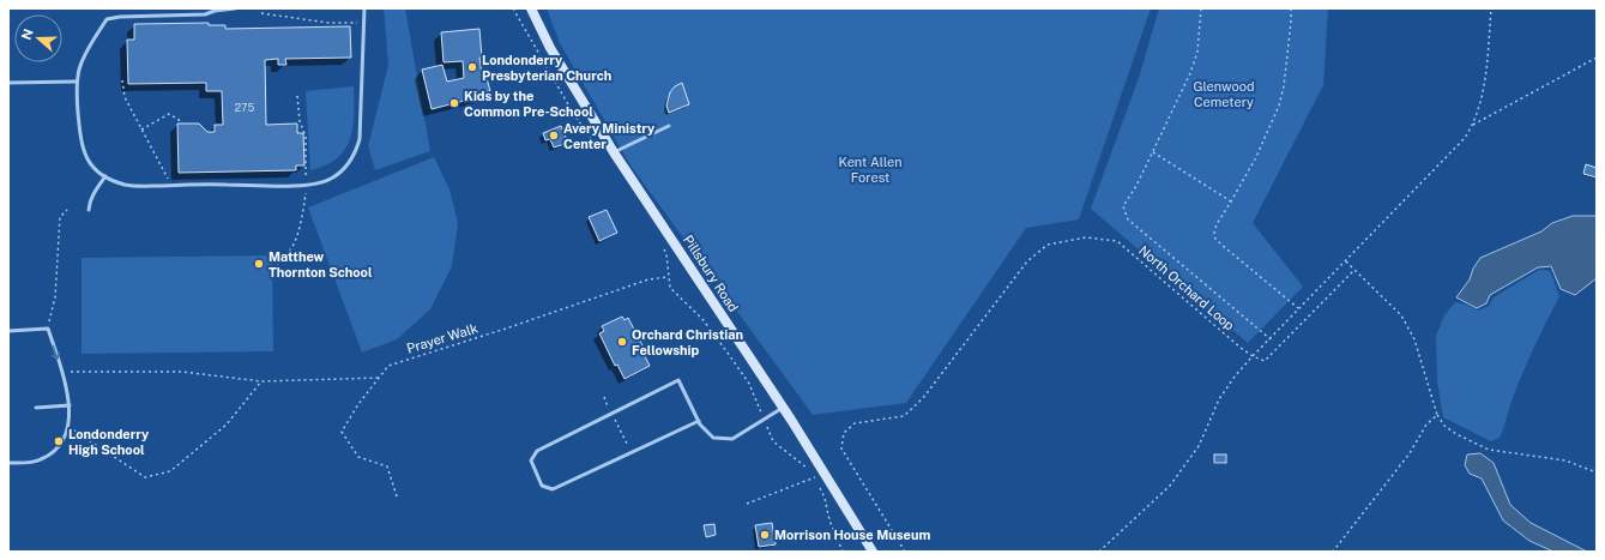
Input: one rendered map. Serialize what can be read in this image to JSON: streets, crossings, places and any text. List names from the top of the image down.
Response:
{
  "streets": {
    "street": ["Pillsbury Road"],
    "path": ["North Orchard Loop", "Prayer Walk"]
  },
  "parks": ["Glenwood Cemetery", "Kent Allen Forest"],
  "places": [
    "Londonderry Presbyterian Church",
    "Kids by the Common Pre-School",
    "Avery Ministry Center",
    "Matthew Thornton School",
    "Orchard Christian Fellowship",
    "Londonderry High School",
    "Morrison House Museum"
  ],
  "house_numbers": ["275"],
  "north": "left"
}
